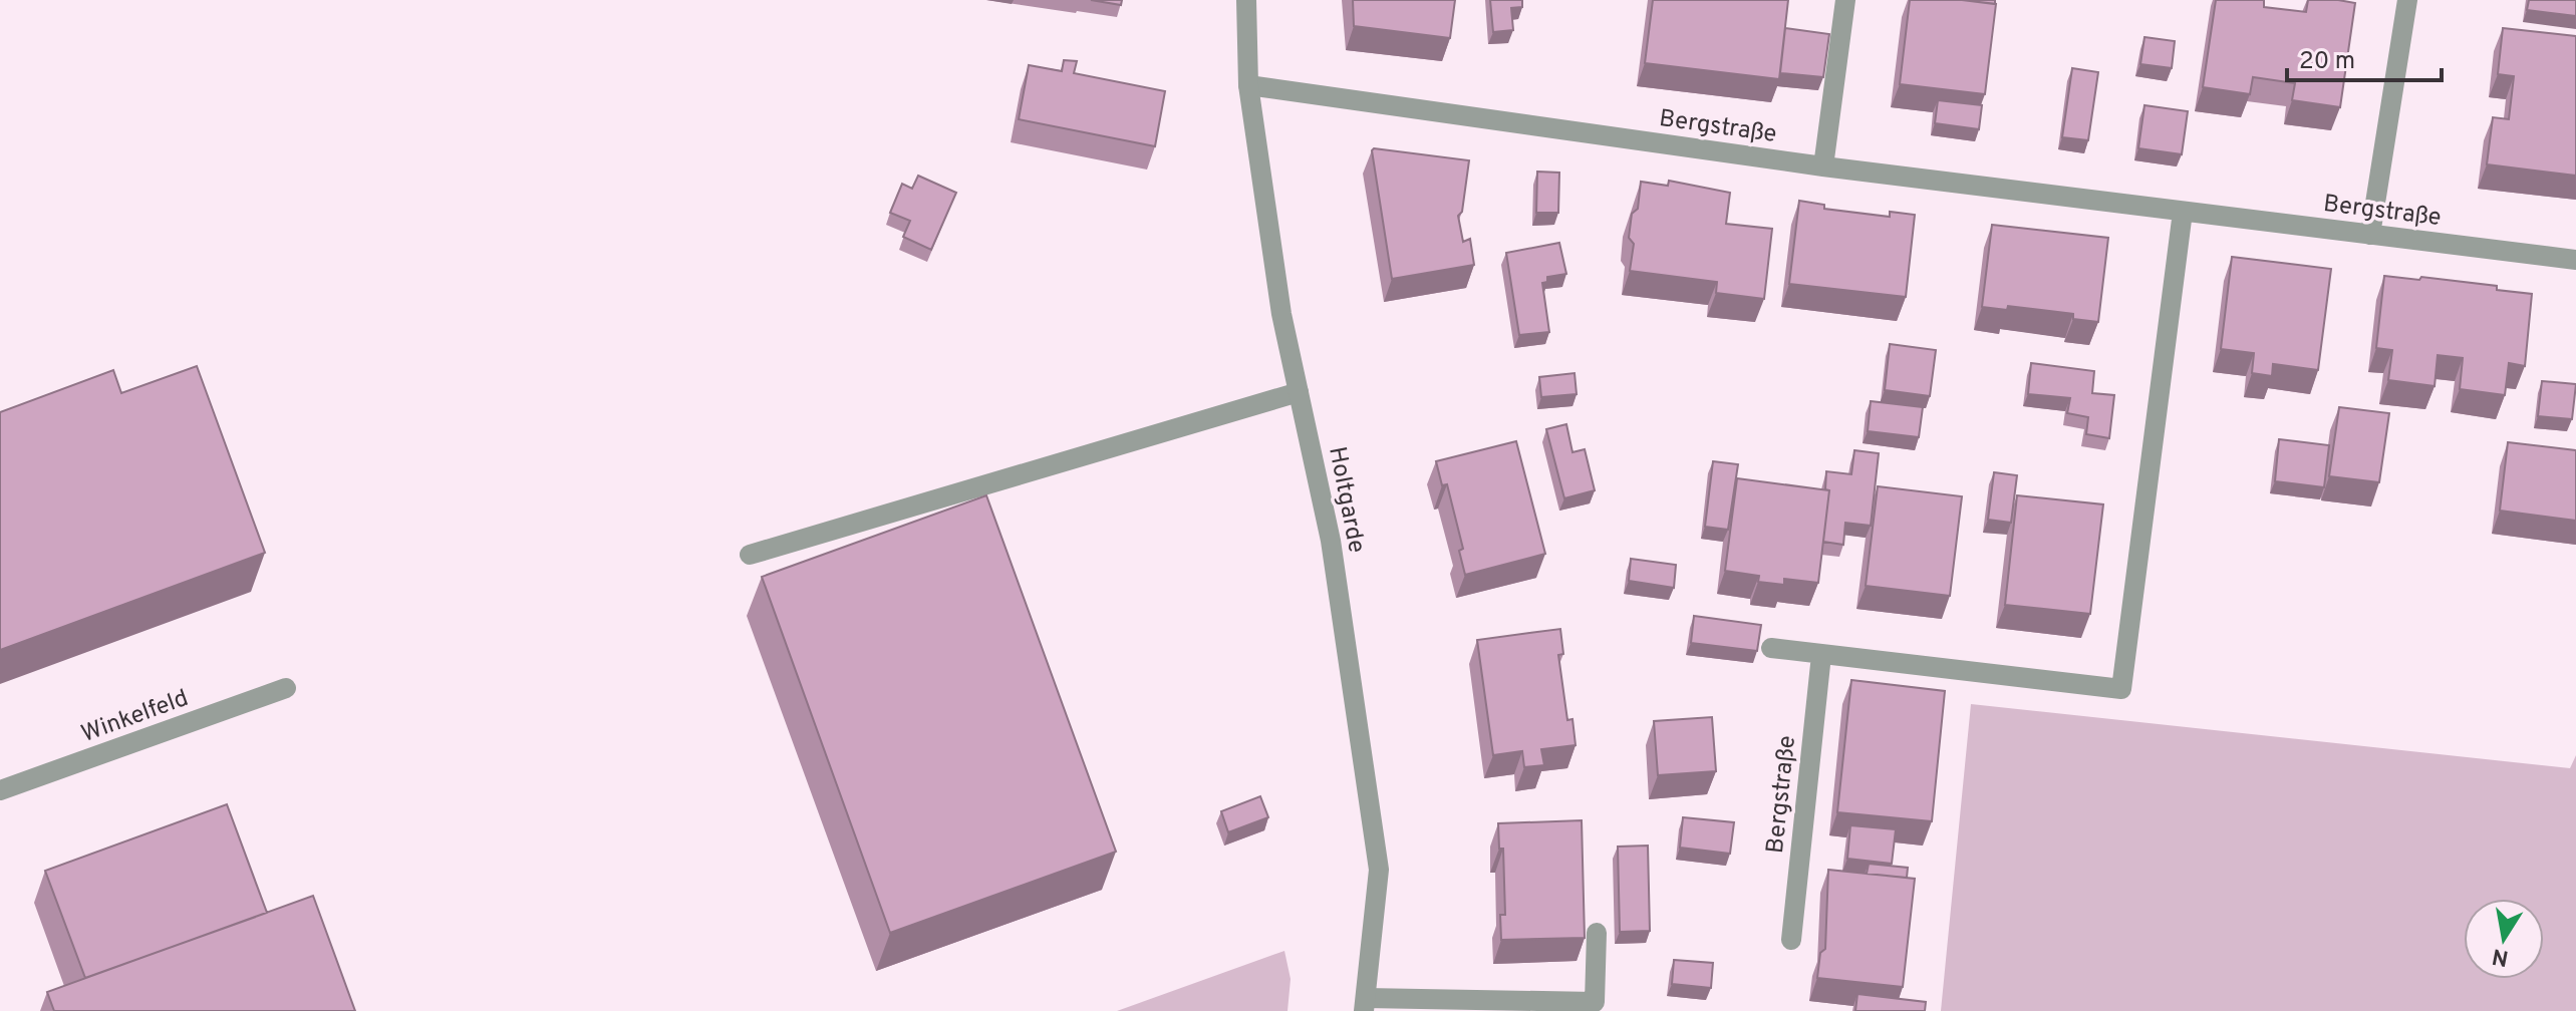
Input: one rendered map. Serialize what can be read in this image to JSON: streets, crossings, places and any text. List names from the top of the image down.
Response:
{
  "streets": {
    "street": ["Bergstraße", "Holtgarde", "Winkelfeld"]
  },
  "crossings": [
    ["Bergstraße", "Holtgarde"]
  ],
  "scale_bar": "20 m",
  "north": "bottom"
}
